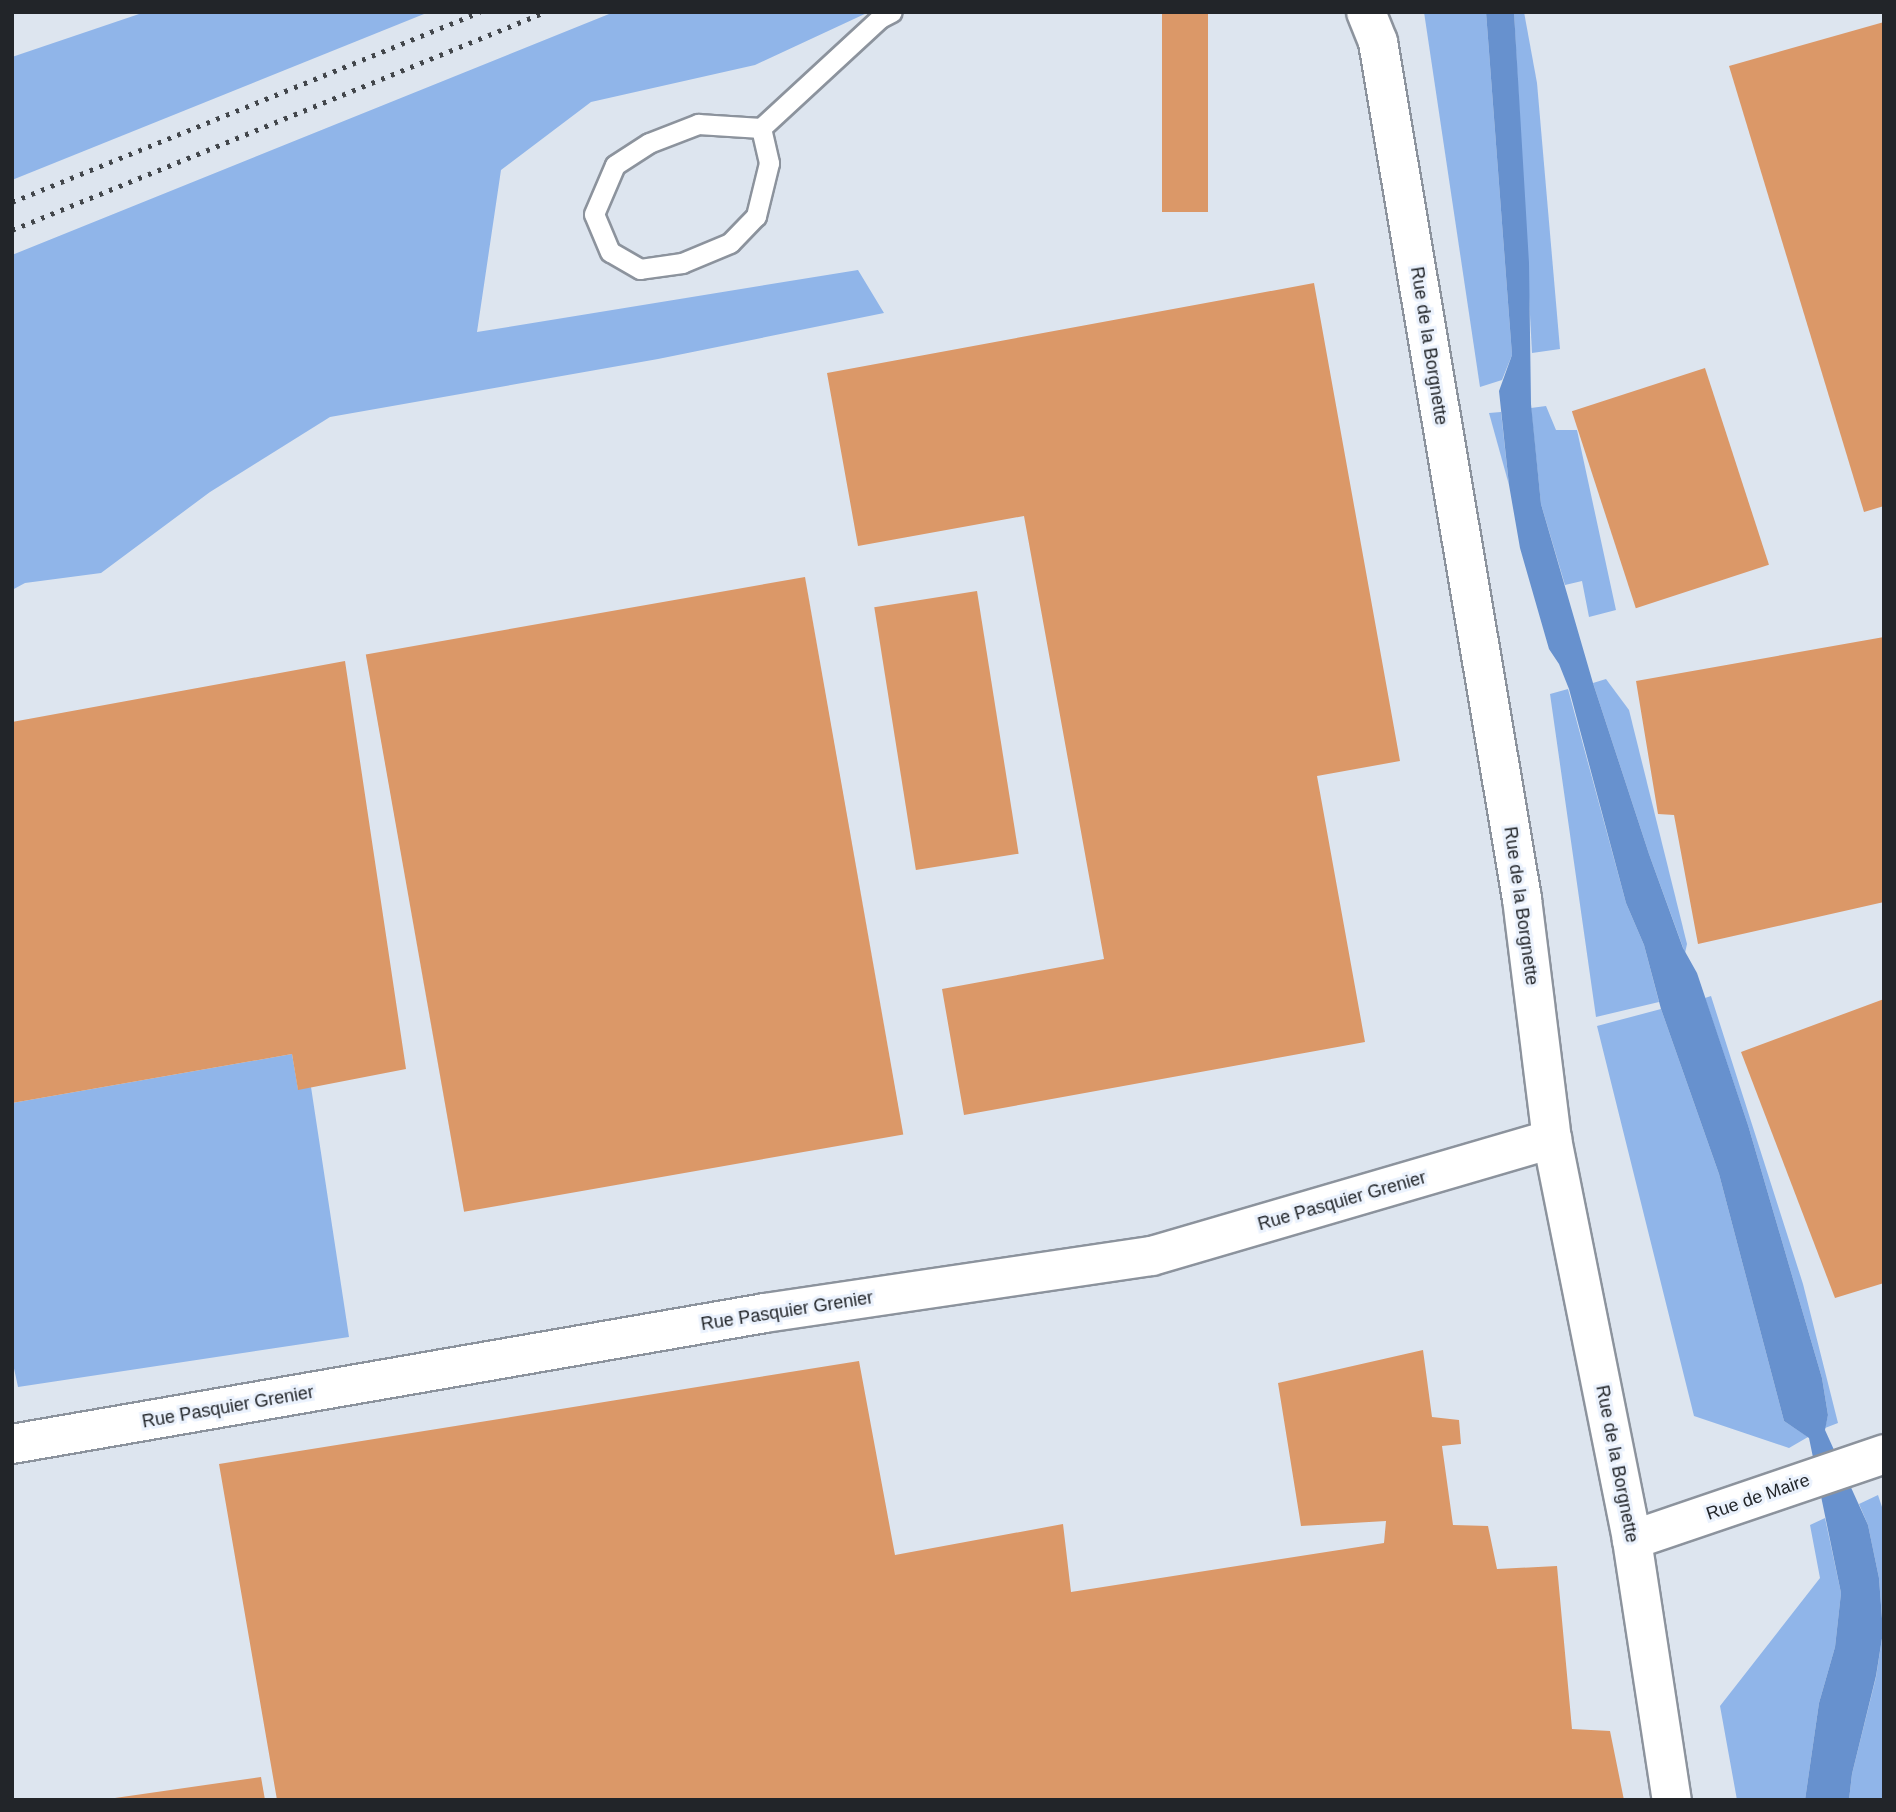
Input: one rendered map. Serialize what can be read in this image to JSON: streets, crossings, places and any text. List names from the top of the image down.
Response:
{
  "streets": {
    "street": ["Rue de la Borgnette", "Rue Pasquier Grenier", "Rue de Maire"]
  },
  "crossings": [
    ["Rue de la Borgnette", "Rue Pasquier Grenier"],
    ["Rue de la Borgnette", "Rue de Maire"]
  ]
}
